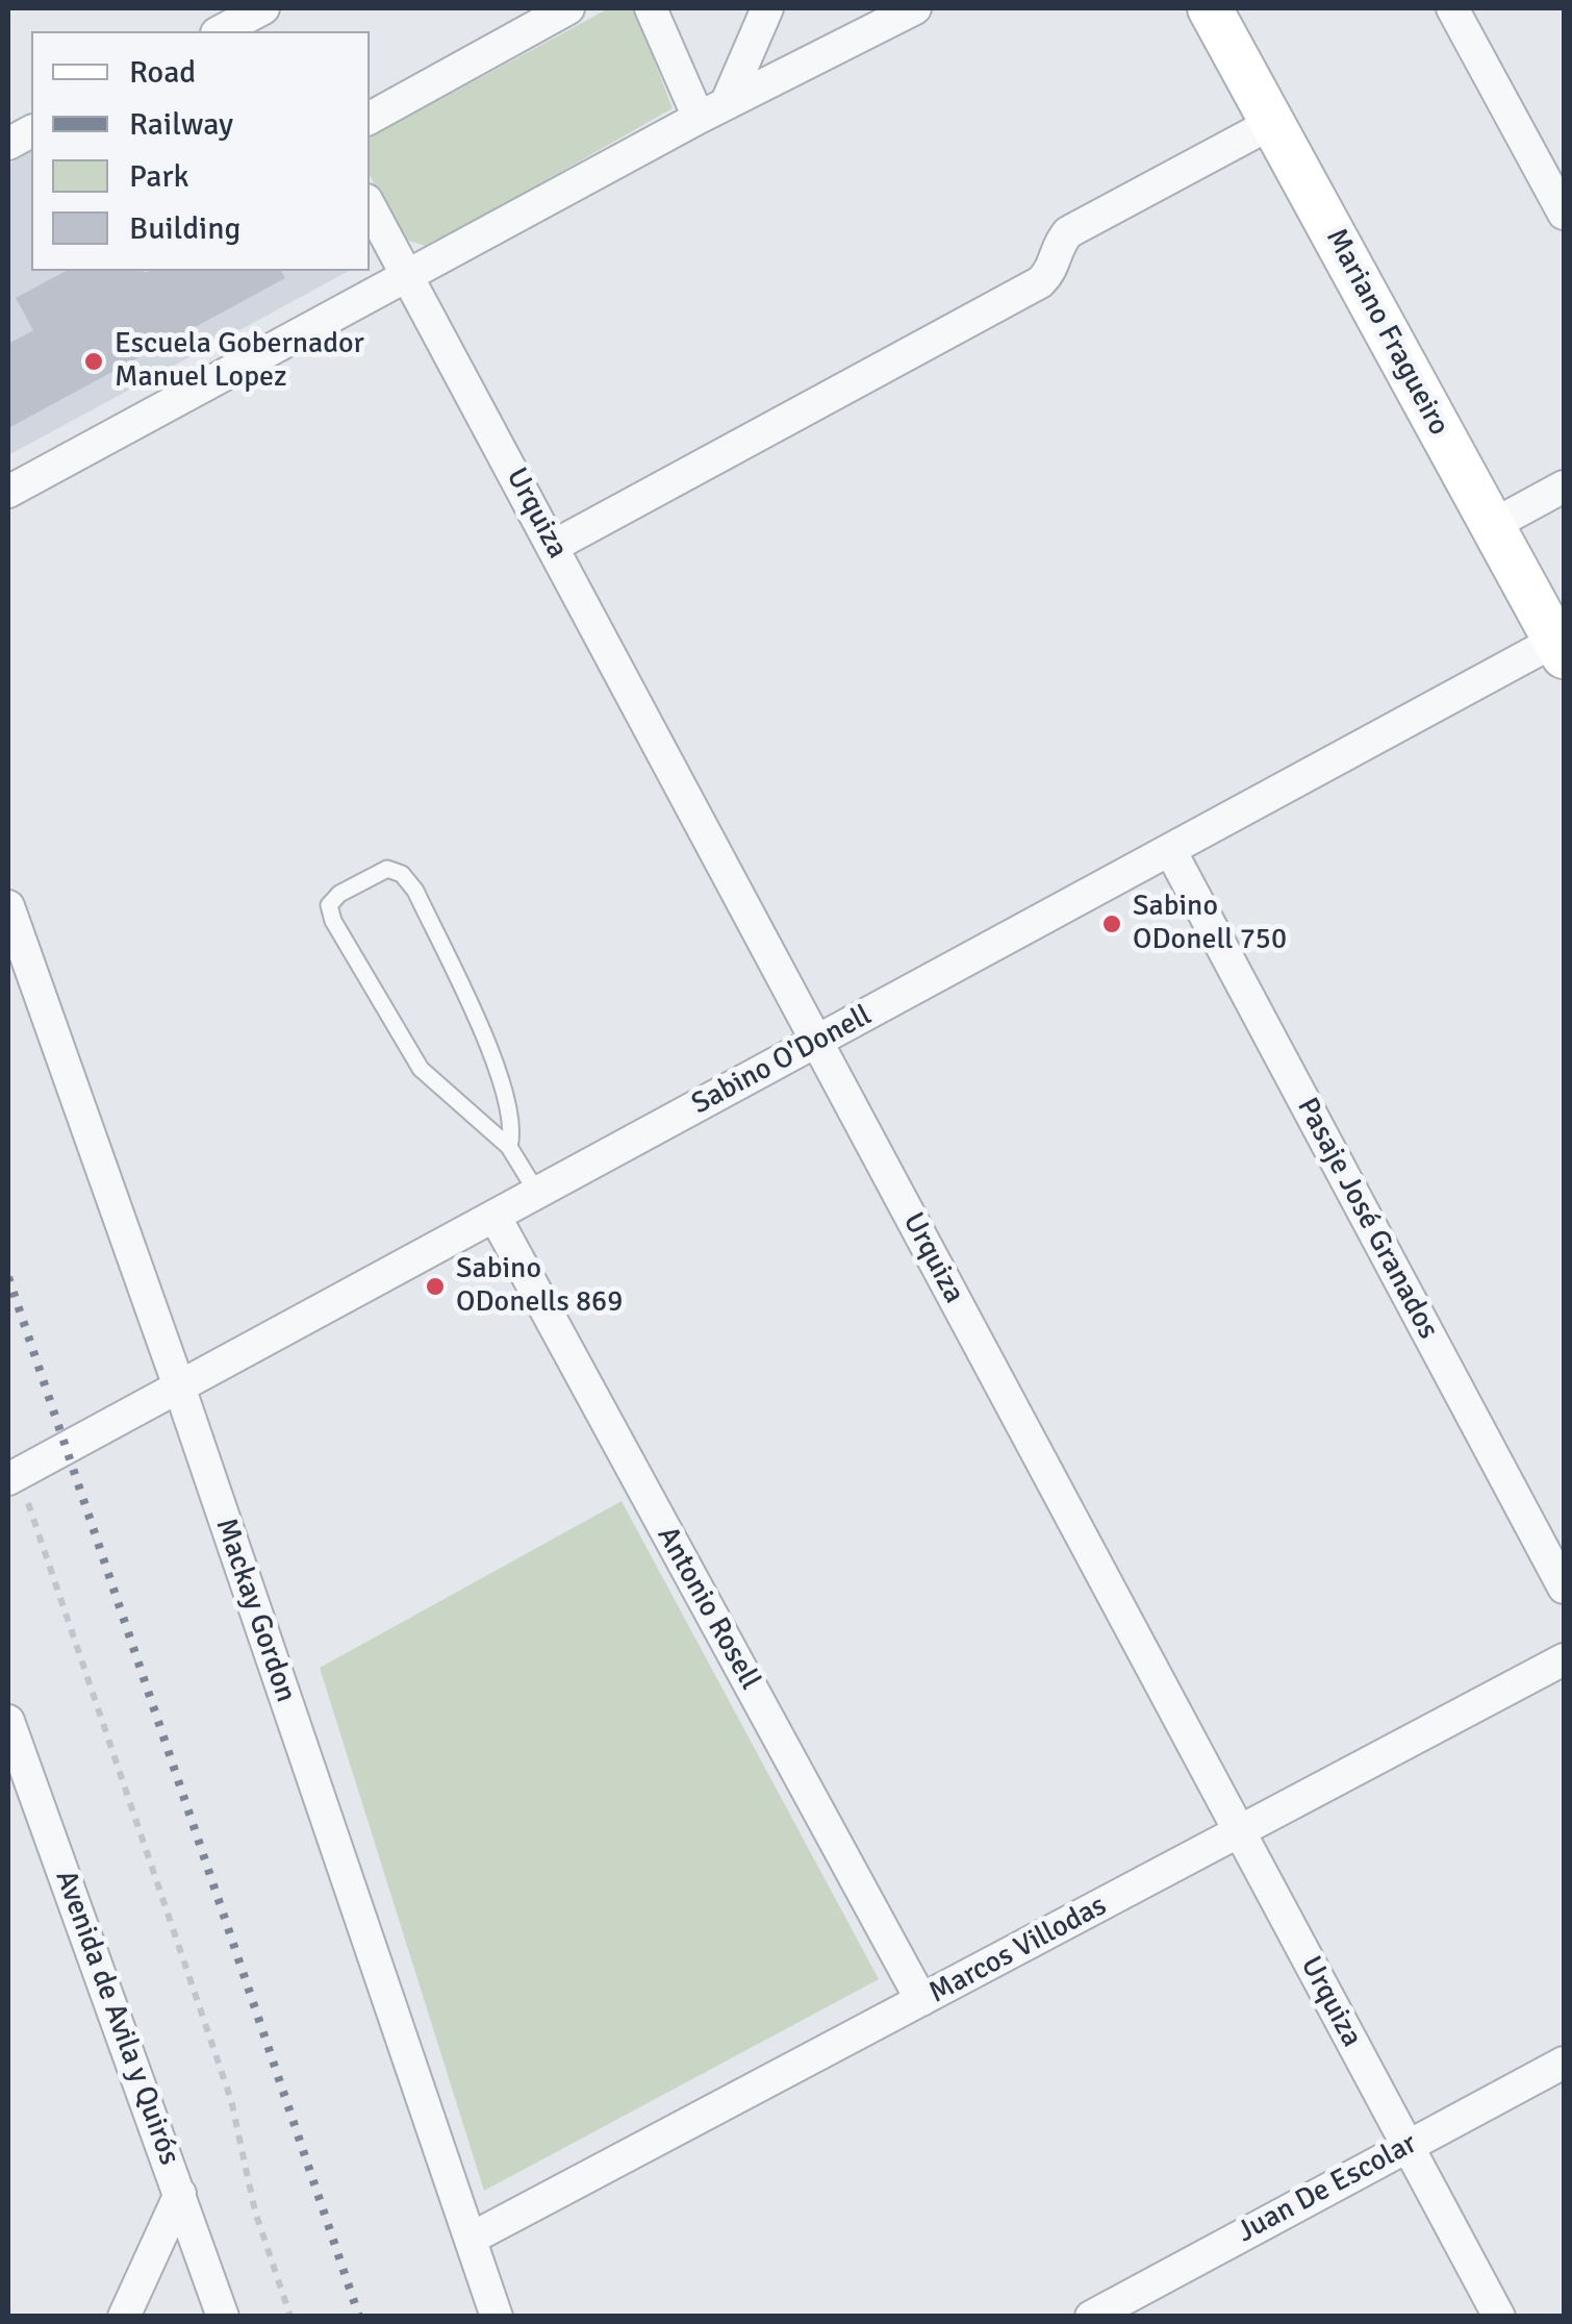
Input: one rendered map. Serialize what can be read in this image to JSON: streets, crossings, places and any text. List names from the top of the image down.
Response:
{
  "streets": {
    "main road": ["Mariano Fragueiro"],
    "street": [
      "Urquiza",
      "Sabino O'Donell",
      "Pasaje José Granados",
      "Antonio Rosell",
      "Mackay Gordon",
      "Marcos Villodas",
      "Avenida de Avila y Quirós",
      "Juan De Escolar"
    ]
  },
  "crossings": [
    ["Mariano Fragueiro", "Sabino O'Donell"],
    ["Urquiza", "Sabino O'Donell"],
    ["Urquiza", "Marcos Villodas"],
    ["Urquiza", "Juan De Escolar"],
    ["Sabino O'Donell", "Pasaje José Granados"],
    ["Sabino O'Donell", "Antonio Rosell"],
    ["Sabino O'Donell", "Mackay Gordon"],
    ["Antonio Rosell", "Marcos Villodas"],
    ["Mackay Gordon", "Marcos Villodas"]
  ],
  "places": ["Escuela Gobernador Manuel Lopez", "Sabino ODonell 750", "Sabino ODonells 869"],
  "legend": [
    "Road",
    "Railway",
    "Park",
    "Building"
  ]
}
